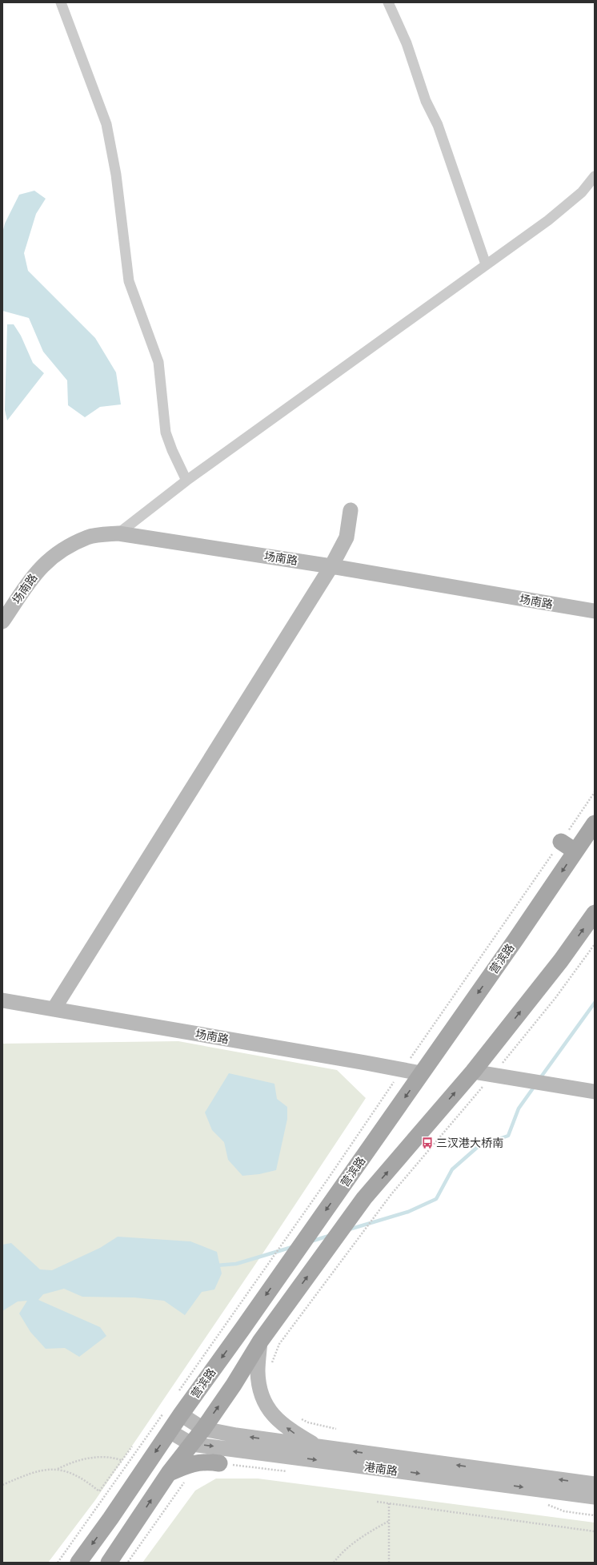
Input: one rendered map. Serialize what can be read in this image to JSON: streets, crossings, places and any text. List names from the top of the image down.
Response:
{
  "streets": {
    "main road": ["营滨路"],
    "street": ["场南路", "港南路"]
  },
  "crossings": [
    ["场南路", "营滨路"],
    ["营滨路", "港南路"]
  ],
  "places": {
    "bus stop": ["三汊港大桥南"]
  }
}
